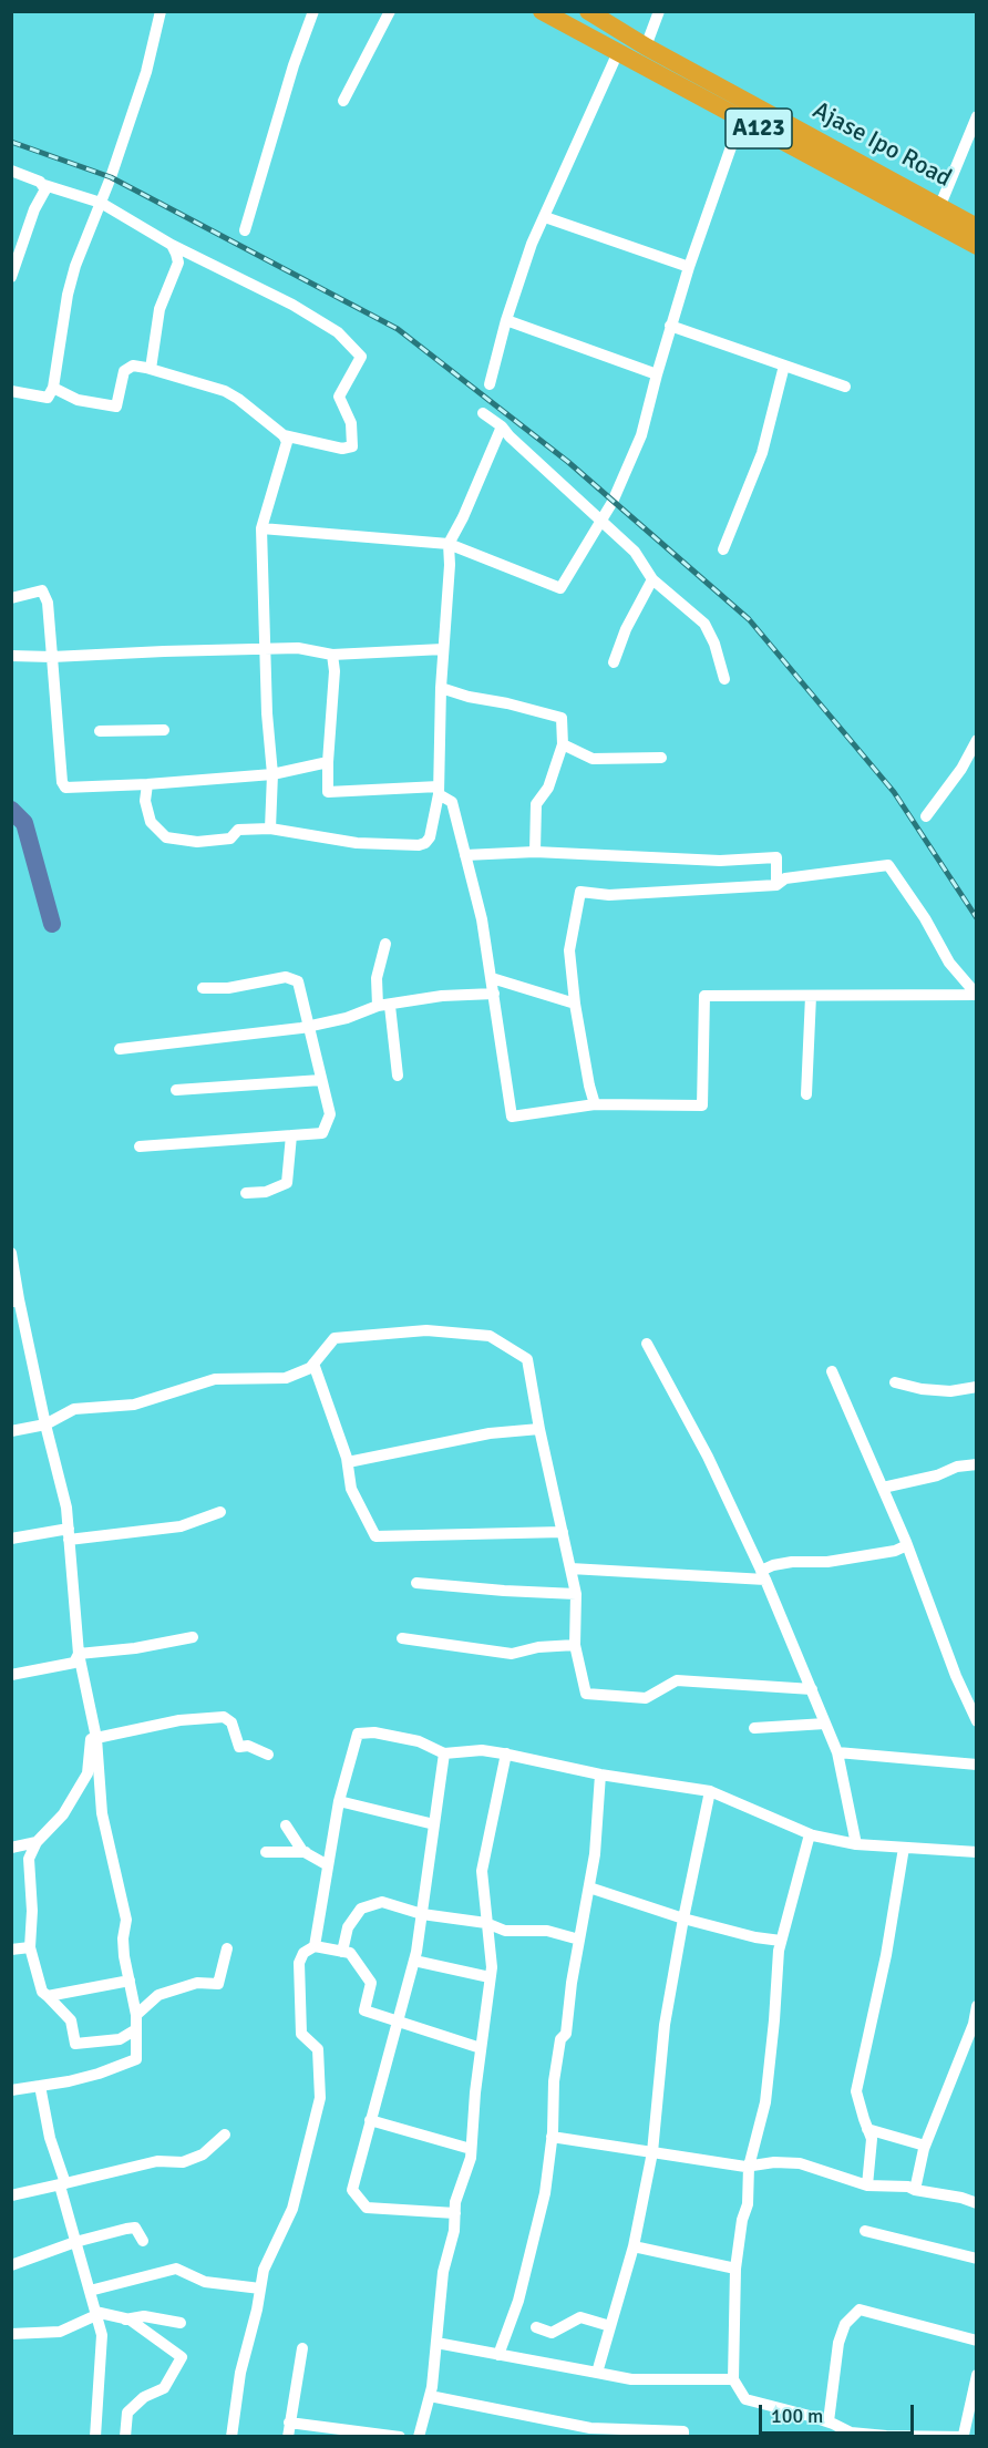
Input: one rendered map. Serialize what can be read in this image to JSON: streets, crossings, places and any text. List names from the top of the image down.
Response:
{
  "streets": {
    "highway": ["A123", "Ajase Ipo Road"]
  },
  "scale_bar": "100 m"
}
